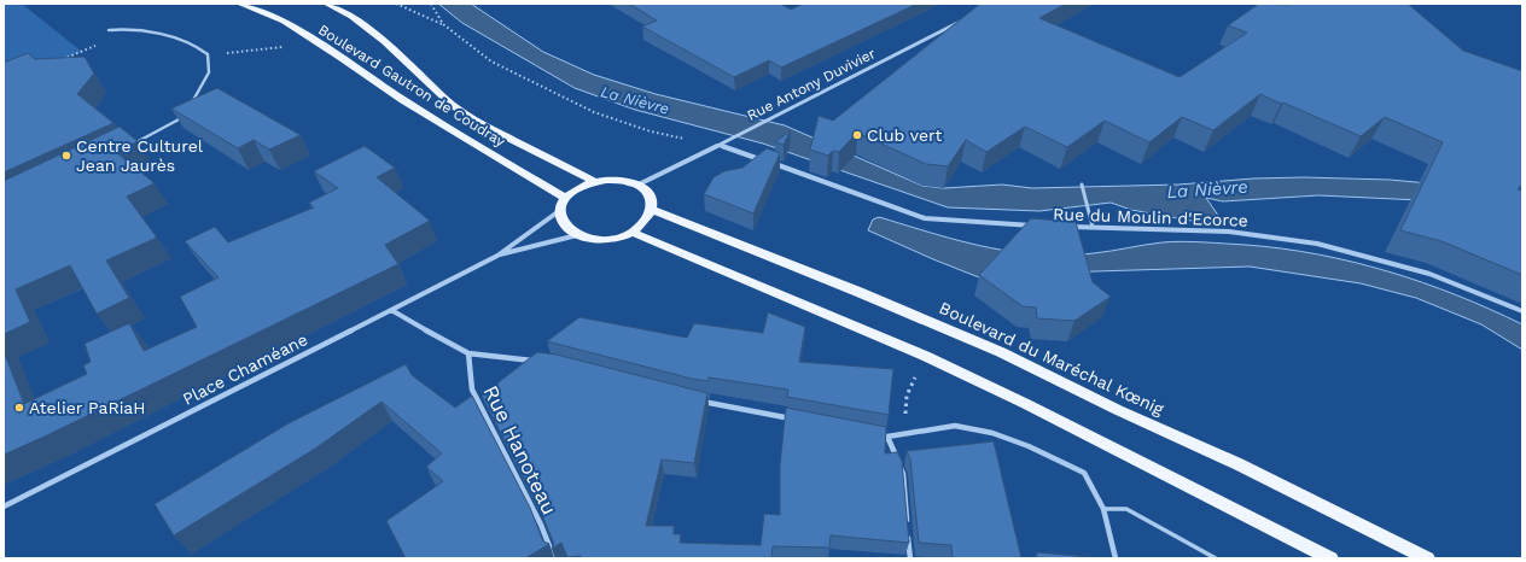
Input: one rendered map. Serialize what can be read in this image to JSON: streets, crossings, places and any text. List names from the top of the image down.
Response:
{
  "streets": {
    "main road": ["Boulevard Gautron de Coudray", "Boulevard du Maréchal Kœnig"],
    "street": [
      "Rue Antony Duvivier",
      "Rue du Moulin d'Ecorce",
      "Place Chaméane",
      "Rue Hanoteau"
    ]
  },
  "crossings": [
    ["Rue Antony Duvivier", "Boulevard Gautron de Coudray"],
    ["Rue Antony Duvivier", "Boulevard du Maréchal Kœnig"],
    ["Rue Antony Duvivier", "Place Chaméane"],
    ["Boulevard Gautron de Coudray", "Boulevard du Maréchal Kœnig"],
    ["Boulevard Gautron de Coudray", "Place Chaméane"],
    ["Boulevard du Maréchal Kœnig", "Place Chaméane"]
  ],
  "water": ["La Nièvre"],
  "places": ["Club vert", "Centre Culturel Jean Jaurès", "Atelier PaRiaH"]
}
